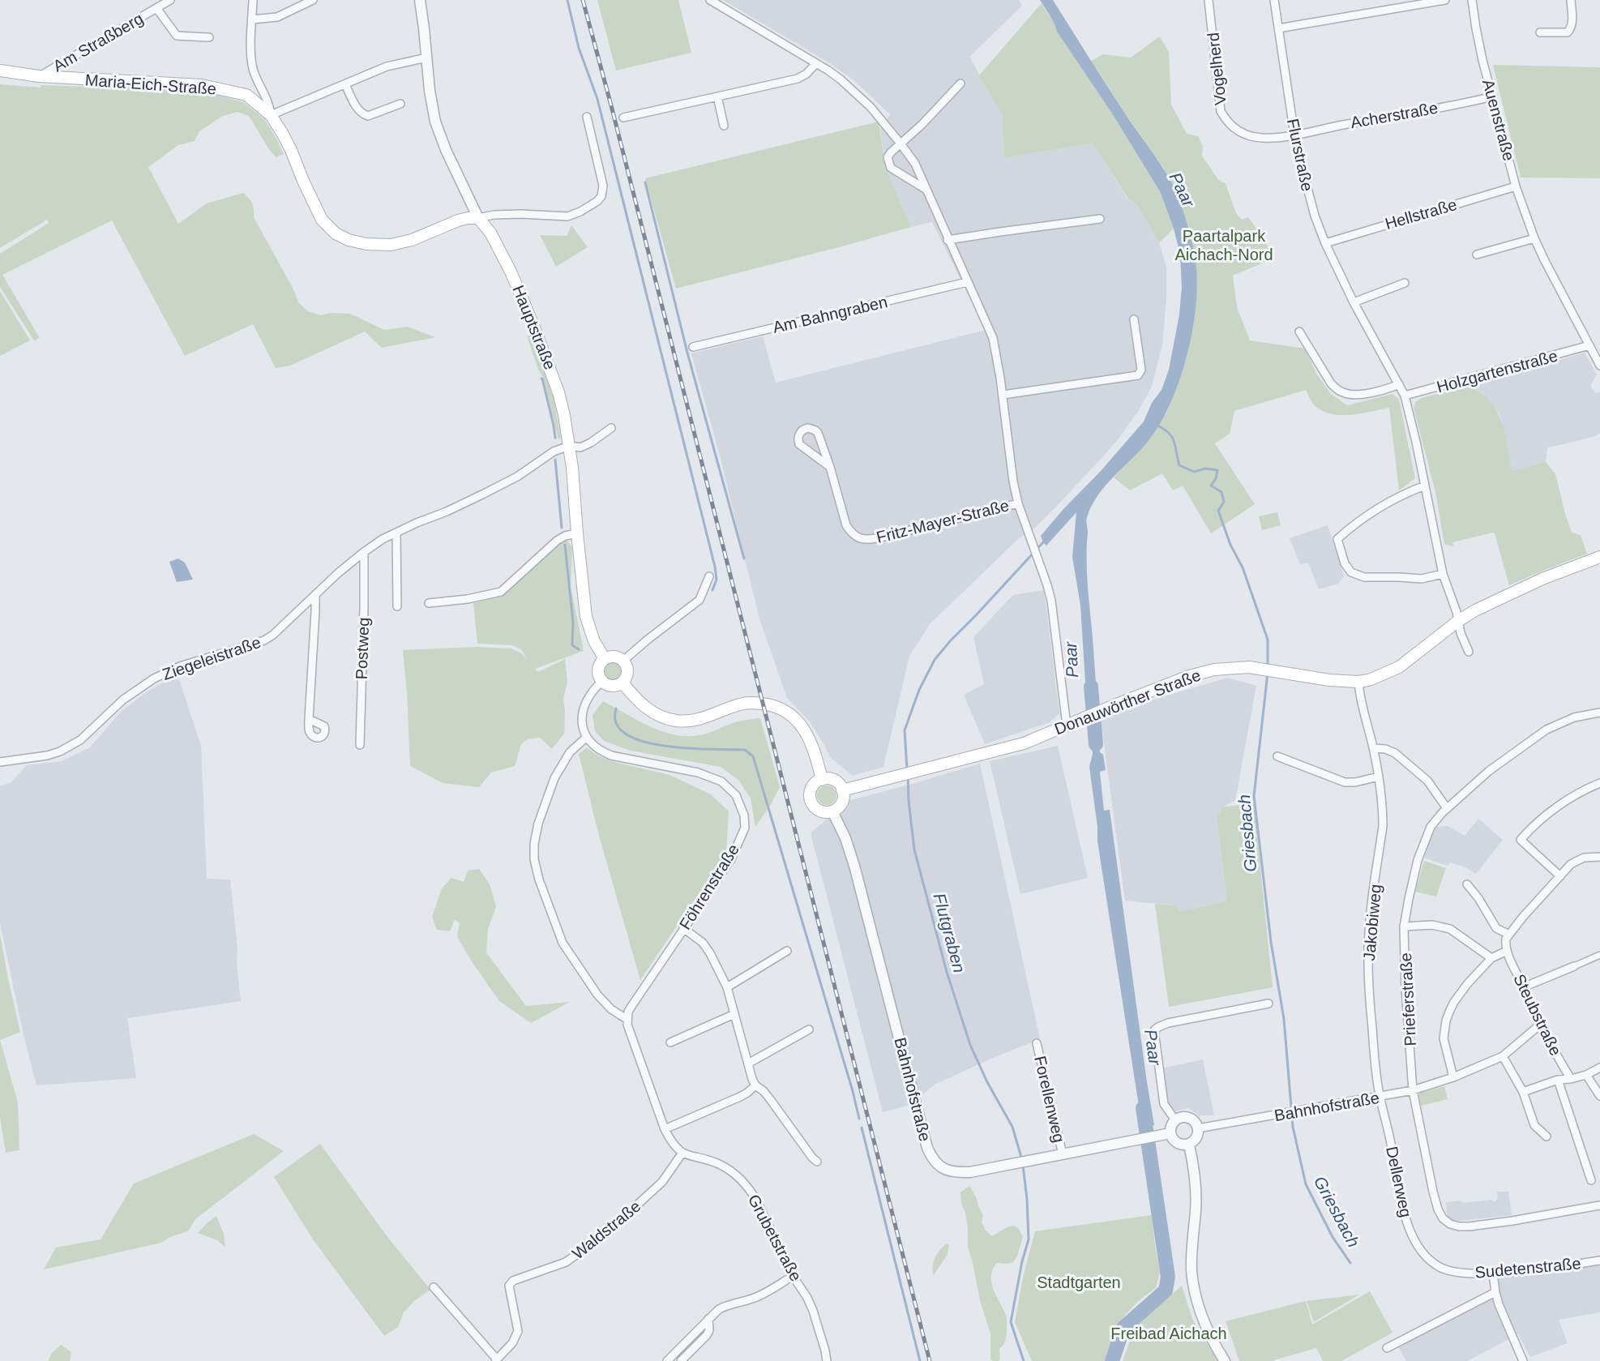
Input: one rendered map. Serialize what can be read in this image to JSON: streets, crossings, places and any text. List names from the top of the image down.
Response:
{
  "streets": {
    "main road": ["Maria-Eich-Straße", "Hauptstraße", "Donauwörther Straße"],
    "street": [
      "Am Straßberg",
      "Vogelherd",
      "Acherstraße",
      "Auenstraße",
      "Flurstraße",
      "Hellstraße",
      "Am Bahngraben",
      "Holzgartenstraße",
      "Fritz-Mayer-Straße",
      "Postweg",
      "Ziegeleistraße",
      "Föhrenstraße",
      "Jakobiweg",
      "Prieferstraße",
      "Steubstraße",
      "Bahnhofstraße",
      "Forellenweg",
      "Dellerweg",
      "Waldstraße",
      "Grubetstraße",
      "Sudetenstraße"
    ]
  },
  "crossings": [
    ["Am Straßberg", "Maria-Eich-Straße"],
    ["Vogelherd", "Acherstraße"],
    ["Vogelherd", "Flurstraße"],
    ["Maria-Eich-Straße", "Hauptstraße"],
    ["Acherstraße", "Auenstraße"],
    ["Acherstraße", "Flurstraße"],
    ["Auenstraße", "Hellstraße"],
    ["Auenstraße", "Holzgartenstraße"],
    ["Flurstraße", "Hellstraße"],
    ["Flurstraße", "Holzgartenstraße"],
    ["Flurstraße", "Donauwörther Straße"],
    ["Hauptstraße", "Ziegeleistraße"],
    ["Postweg", "Ziegeleistraße"],
    ["Donauwörther Straße", "Jakobiweg"],
    ["Donauwörther Straße", "Bahnhofstraße"],
    ["Jakobiweg", "Bahnhofstraße"],
    ["Jakobiweg", "Dellerweg"],
    ["Prieferstraße", "Bahnhofstraße"],
    ["Steubstraße", "Bahnhofstraße"],
    ["Bahnhofstraße", "Forellenweg"],
    ["Bahnhofstraße", "Dellerweg"],
    ["Dellerweg", "Sudetenstraße"],
    ["Waldstraße", "Grubetstraße"]
  ],
  "water": ["Paar", "Griesbach", "Flutgraben"],
  "parks": ["Paartalpark Aichach-Nord", "Stadtgarten", "Freibad Aichach"]
}
